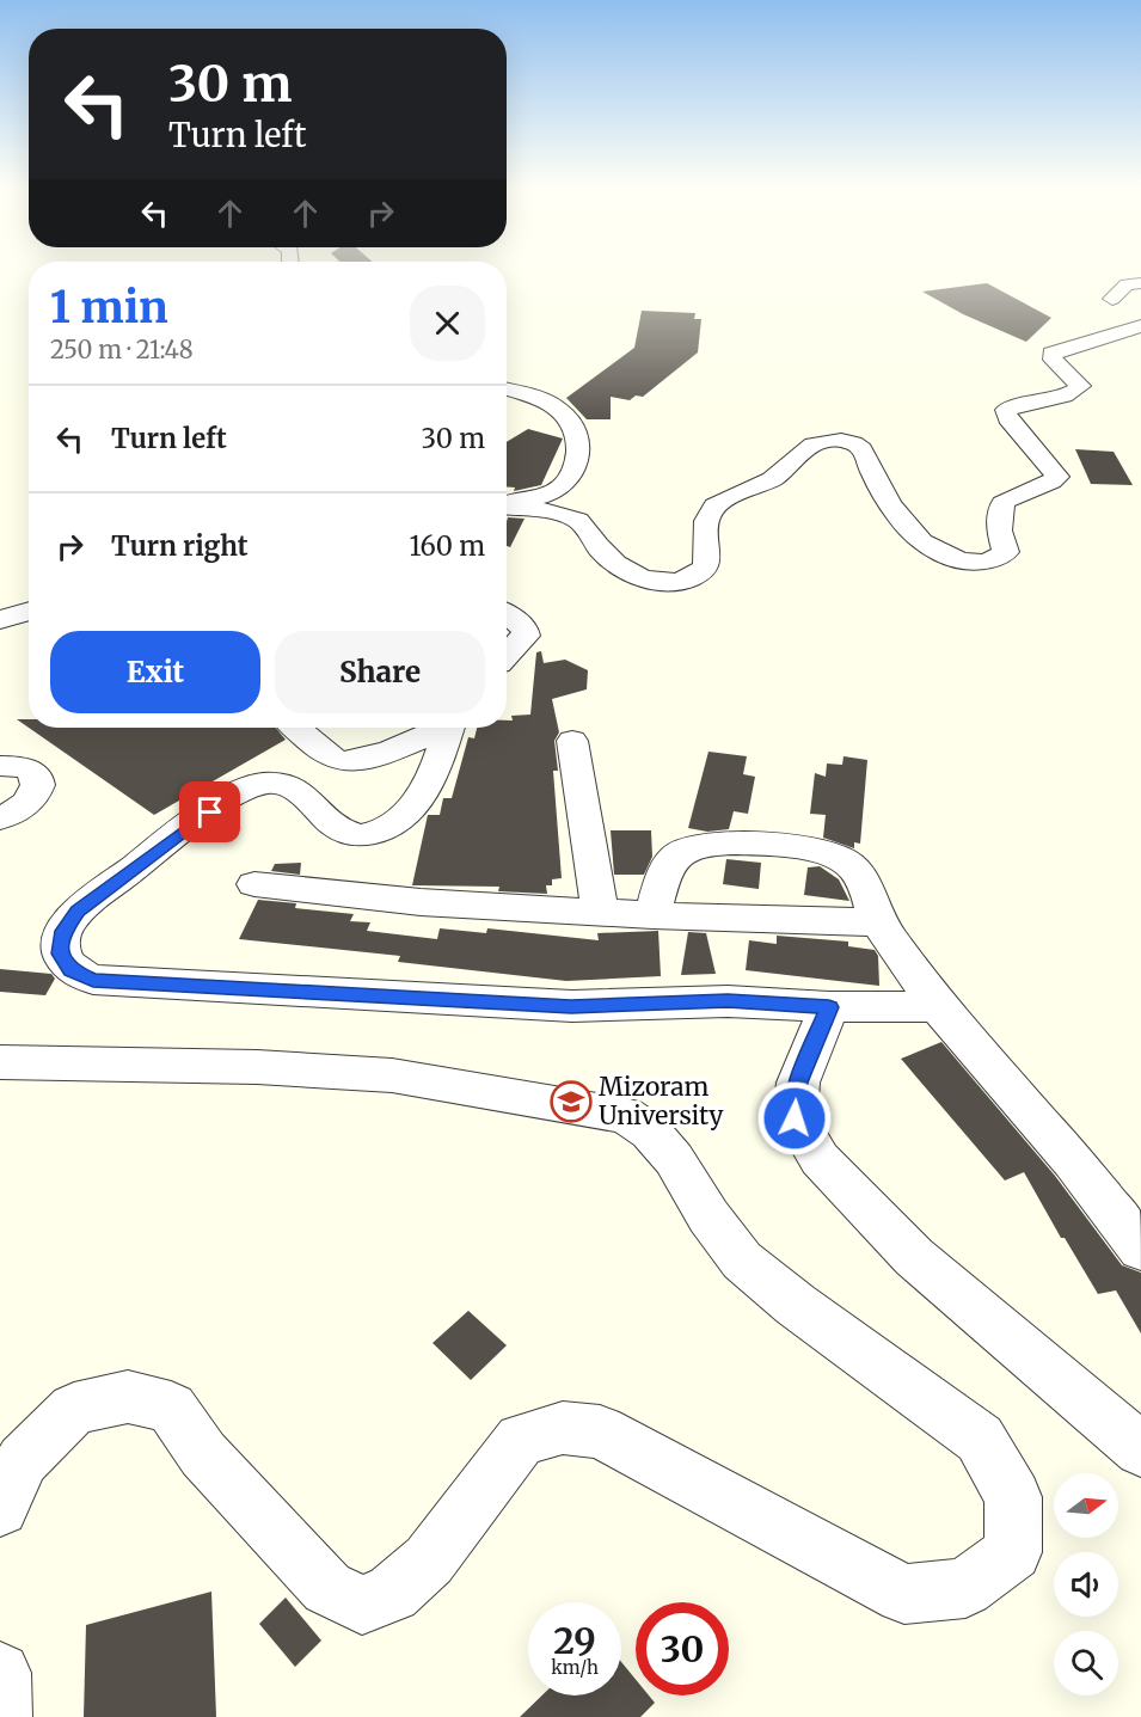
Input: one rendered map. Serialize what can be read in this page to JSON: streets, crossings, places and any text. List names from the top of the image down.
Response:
{
  "places": {
    "school or university": ["Mizoram University"]
  },
  "north": "right",
  "page": {
    "turn": ["30 m", "Turn left"],
    "heading": ["1 min", "250 m · 21:48"],
    "list": [
      {
        "name": "Turn left",
        "value": "30 m"
      },
      {
        "name": "Turn right",
        "value": "160 m"
      }
    ],
    "buttons": ["Exit", "Share"],
    "speed": "29 km/h",
    "limit": "30"
  }
}
